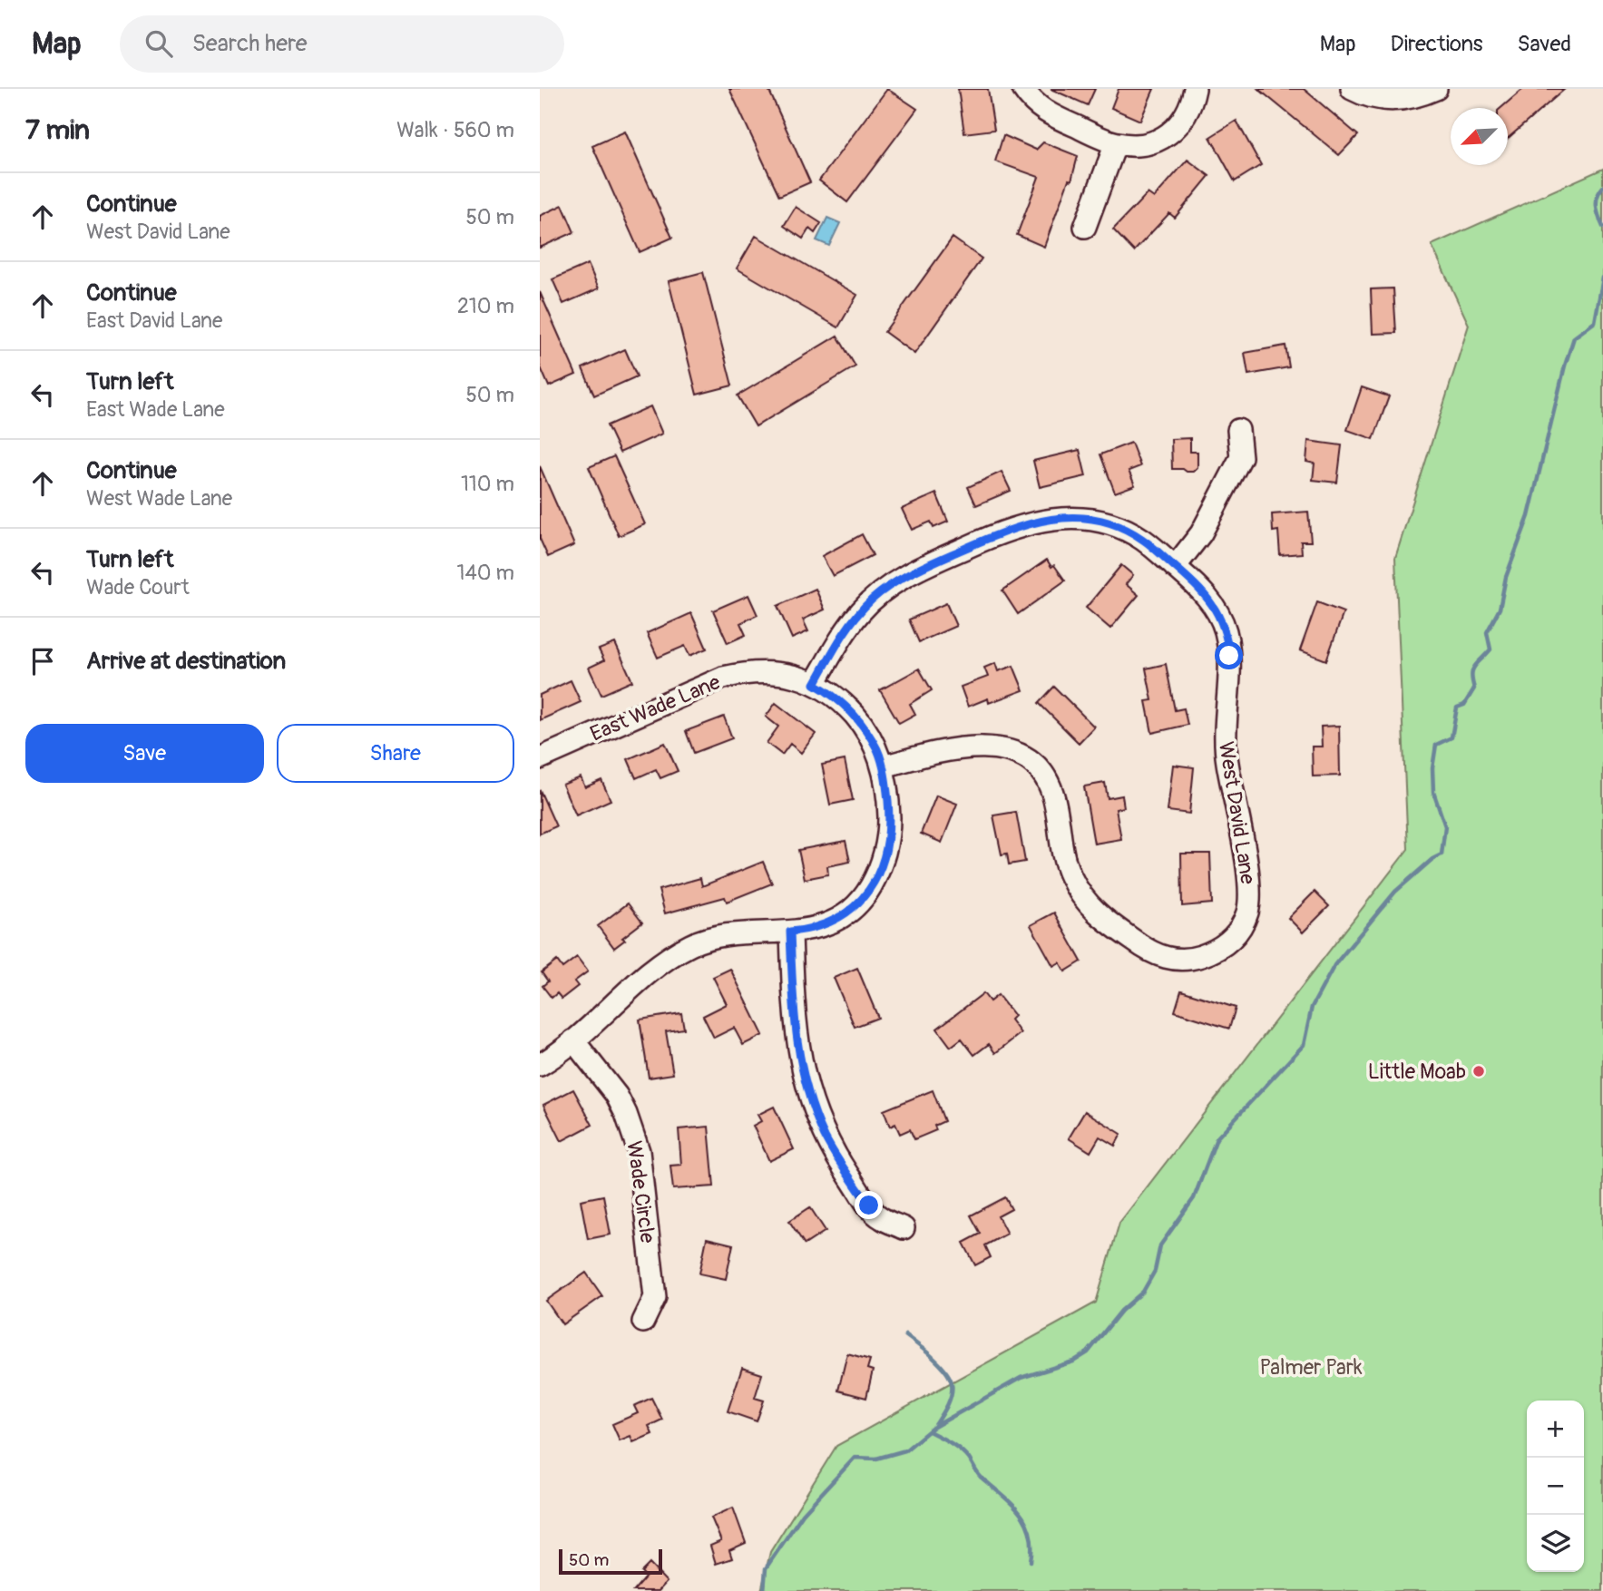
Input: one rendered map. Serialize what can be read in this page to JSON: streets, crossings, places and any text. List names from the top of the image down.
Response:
{
  "streets": {
    "street": ["East Wade Lane", "West David Lane", "Wade Circle"]
  },
  "crossings": [
    ["East Wade Lane", "West David Lane"],
    ["East Wade Lane", "Wade Circle"]
  ],
  "parks": ["Palmer Park"],
  "places": ["Little Moab"],
  "scale_bar": "50 m",
  "north": "bottom left",
  "page": {
    "header": "Map",
    "search": "Search here",
    "nav": ["Map", "Directions", "Saved"],
    "heading": ["7 min", "Walk · 560 m"],
    "list": [
      ["Continue", "West David Lane", "50 m"],
      ["Continue", "East David Lane", "210 m"],
      ["Turn left", "East Wade Lane", "50 m"],
      ["Continue", "West Wade Lane", "110 m"],
      ["Turn left", "Wade Court", "140 m"],
      "Arrive at destination"
    ],
    "buttons": ["Save", "Share"],
    "map_buttons": ["+", "−"],
    "scale": "50 m"
  }
}
